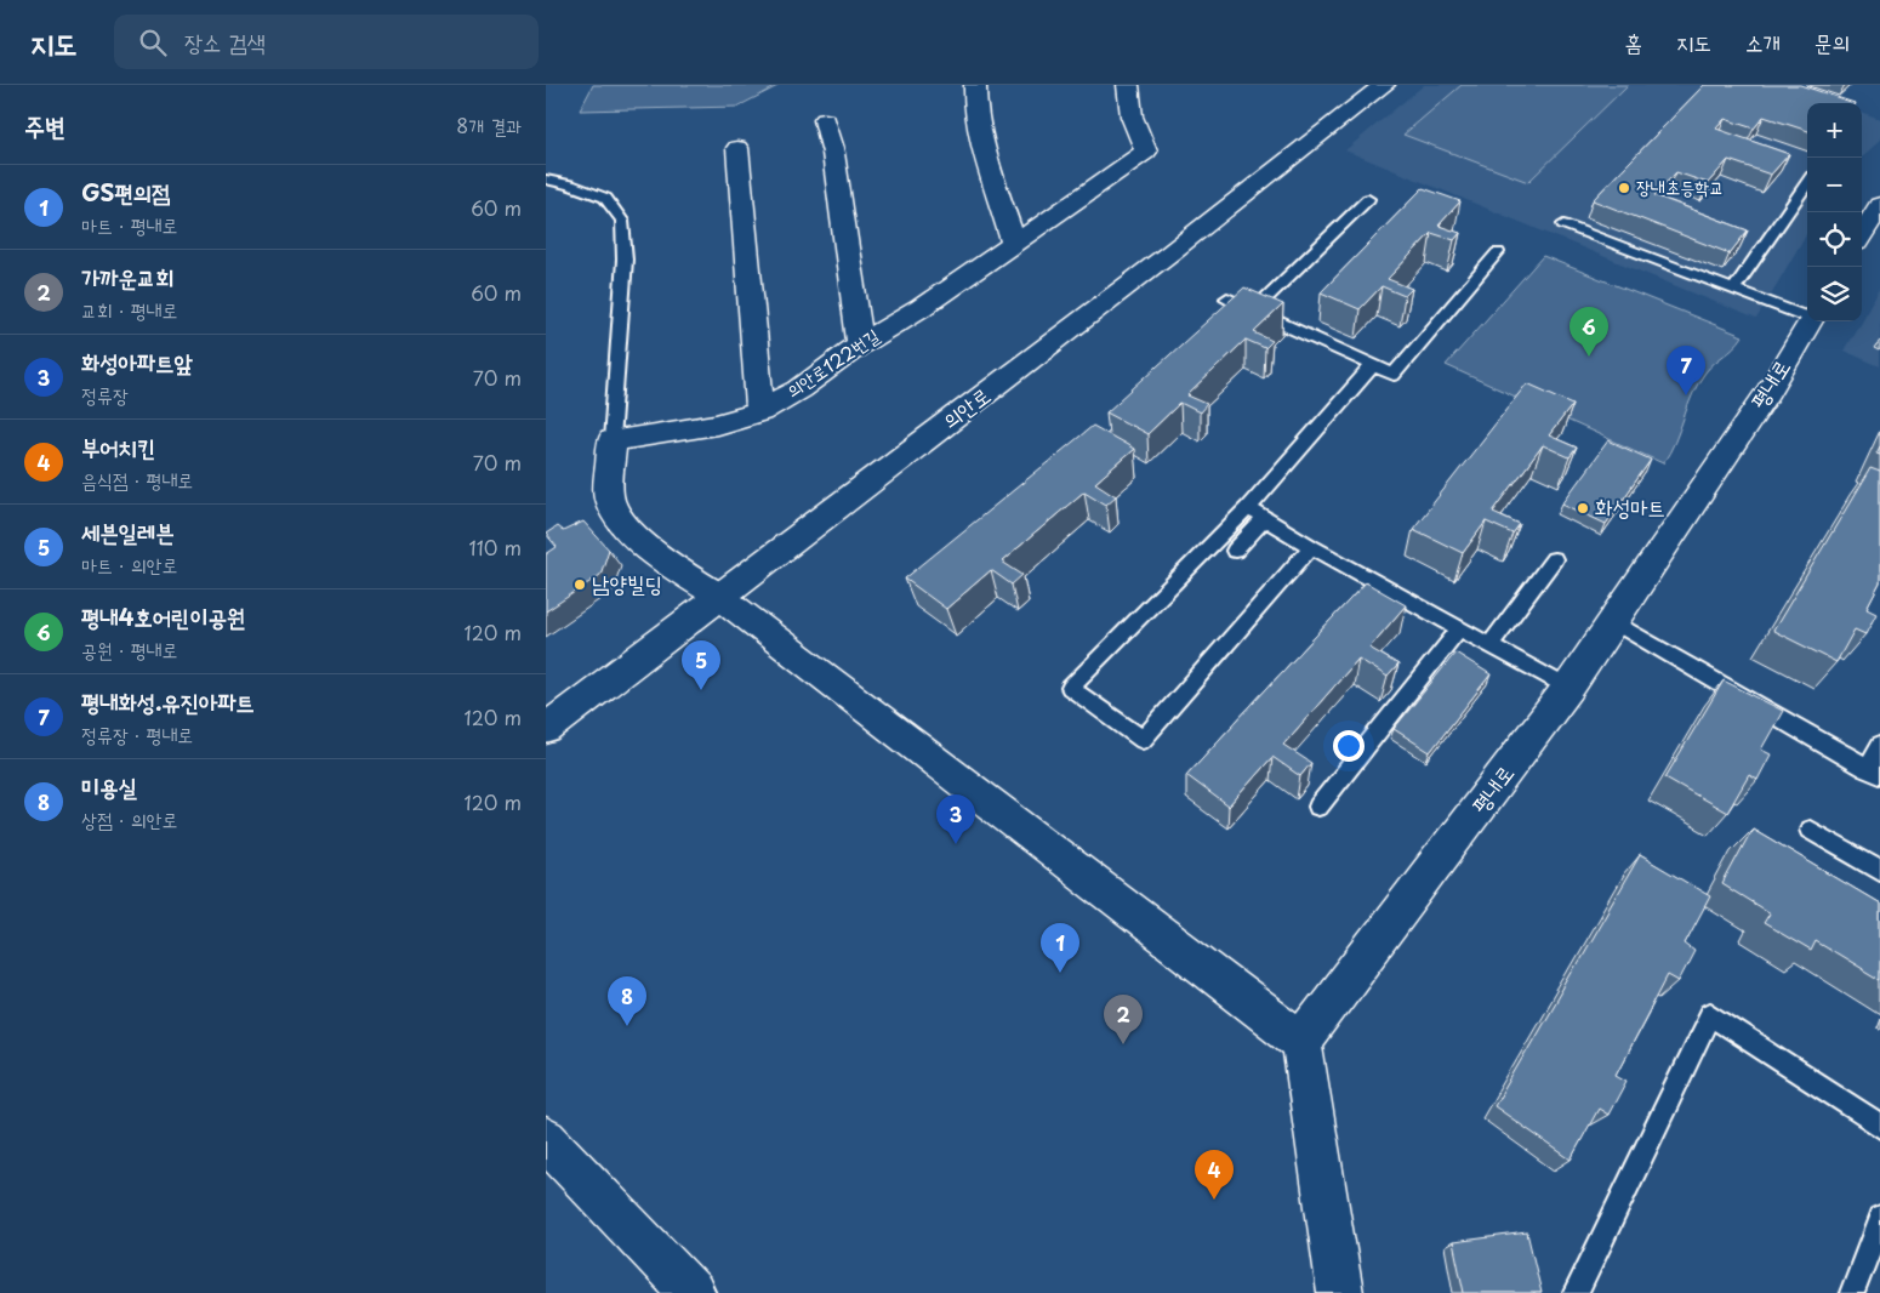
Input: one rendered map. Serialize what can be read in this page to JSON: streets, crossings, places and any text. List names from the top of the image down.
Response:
{
  "streets": {
    "street": ["의안로122번길", "평내로", "의안로"]
  },
  "places": ["장내초등학교", "화성마트", "남양빌딩"],
  "page": {
    "header": "지도",
    "search": "장소 검색",
    "nav": [
      "홈",
      "지도",
      "소개",
      "문의"
    ],
    "heading": ["주변", "8개 결과"],
    "map_buttons": ["+", "−"],
    "list": [
      {
        "mark": "1",
        "name": "GS편의점",
        "note": "마트 · 평내로",
        "value": "60 m"
      },
      {
        "mark": "2",
        "name": "가까운교회",
        "note": "교회 · 평내로",
        "value": "60 m"
      },
      {
        "mark": "3",
        "name": "화성아파트앞",
        "note": "정류장",
        "value": "70 m"
      },
      {
        "mark": "4",
        "name": "부어치킨",
        "note": "음식점 · 평내로",
        "value": "70 m"
      },
      {
        "mark": "5",
        "name": "세븐일레븐",
        "note": "마트 · 의안로",
        "value": "110 m"
      },
      {
        "mark": "6",
        "name": "평내4호어린이공원",
        "note": "공원 · 평내로",
        "value": "120 m"
      },
      {
        "mark": "7",
        "name": "평내화성.유진아파트",
        "note": "정류장 · 평내로",
        "value": "120 m"
      },
      {
        "mark": "8",
        "name": "미용실",
        "note": "상점 · 의안로",
        "value": "120 m"
      }
    ],
    "pins": [
      "6",
      "7",
      "5",
      "3",
      "1",
      "8",
      "2",
      "4"
    ]
  }
}
